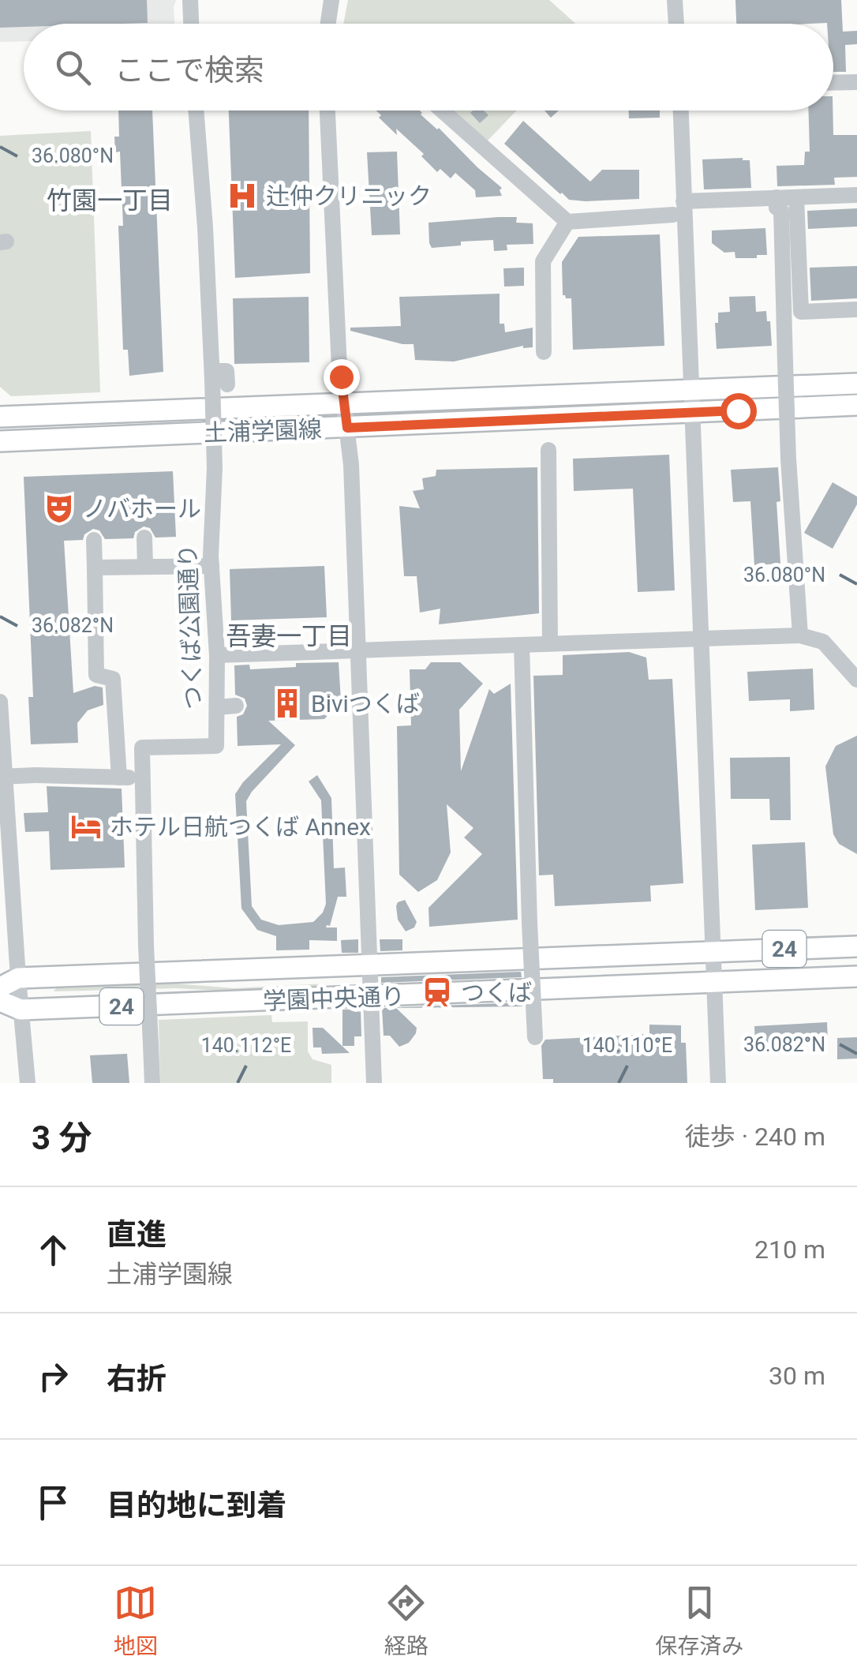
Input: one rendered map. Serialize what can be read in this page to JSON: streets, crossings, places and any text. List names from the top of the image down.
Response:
{
  "streets": {
    "main road": ["土浦学園線", "24", "学園中央通り"],
    "street": ["つくば公園通り"]
  },
  "crossings": [
    ["24", "学園中央通り"]
  ],
  "districts": ["竹園一丁目", "吾妻一丁目"],
  "places": {
    "hospital": ["辻仲クリニック"],
    "theatre": ["ノバホール"],
    "building": ["Biviつくば"],
    "hotel": ["ホテル日航つくば Annex"],
    "station": ["つくば"]
  },
  "page": {
    "search": "ここで検索",
    "heading": ["3 分", "徒歩 · 240 m"],
    "list": [
      ["直進", "土浦学園線", "210 m"],
      ["右折", "30 m"],
      "目的地に到着"
    ],
    "nav": ["地図", "経路", "保存済み"]
  },
  "coordinates": [
    "36.080°N",
    "36.082°N",
    "140.112°E",
    "140.110°E"
  ]
}
